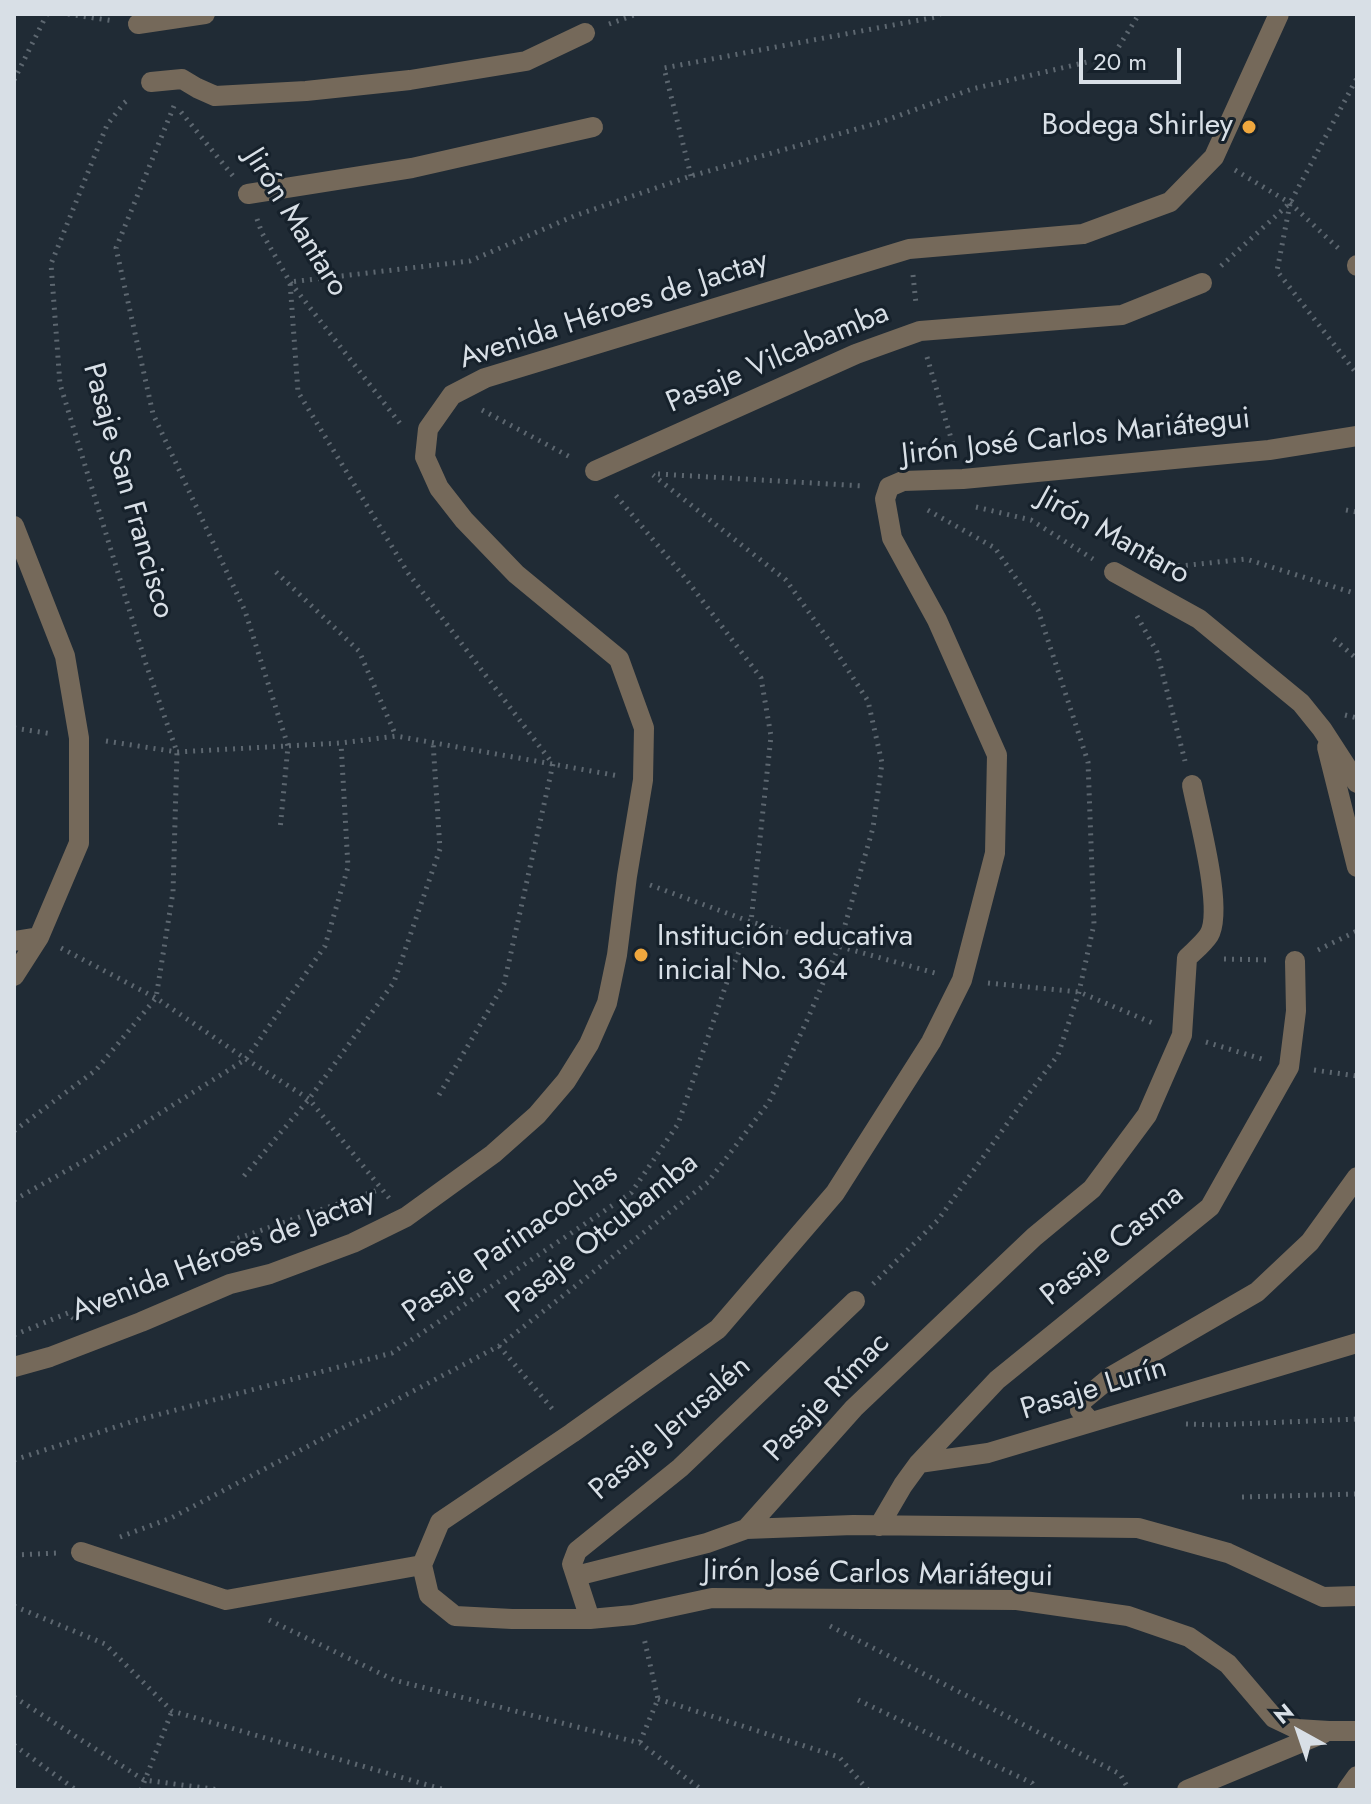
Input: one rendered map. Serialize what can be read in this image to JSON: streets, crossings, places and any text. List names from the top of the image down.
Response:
{
  "streets": {
    "street": [
      "Jirón Mantaro",
      "Avenida Héroes de Jactay",
      "Pasaje Vilcabamba",
      "Jirón José Carlos Mariátegui",
      "Pasaje Casma",
      "Pasaje Lurín",
      "Pasaje Rímac",
      "Pasaje Jerusalén"
    ],
    "path": ["Pasaje San Francisco", "Pasaje Otcubamba", "Pasaje Parinacochas"]
  },
  "crossings": [
    ["Jirón Mantaro", "Avenida Héroes de Jactay"],
    ["Jirón Mantaro", "Pasaje San Francisco"],
    ["Pasaje Vilcabamba", "Pasaje Parinacochas"],
    ["Jirón José Carlos Mariátegui", "Pasaje Otcubamba"],
    ["Pasaje Casma", "Pasaje Lurín"]
  ],
  "places": ["Bodega Shirley", "Institución educativa inicial No. 364"],
  "scale_bar": "20 m",
  "north": "top left"
}
